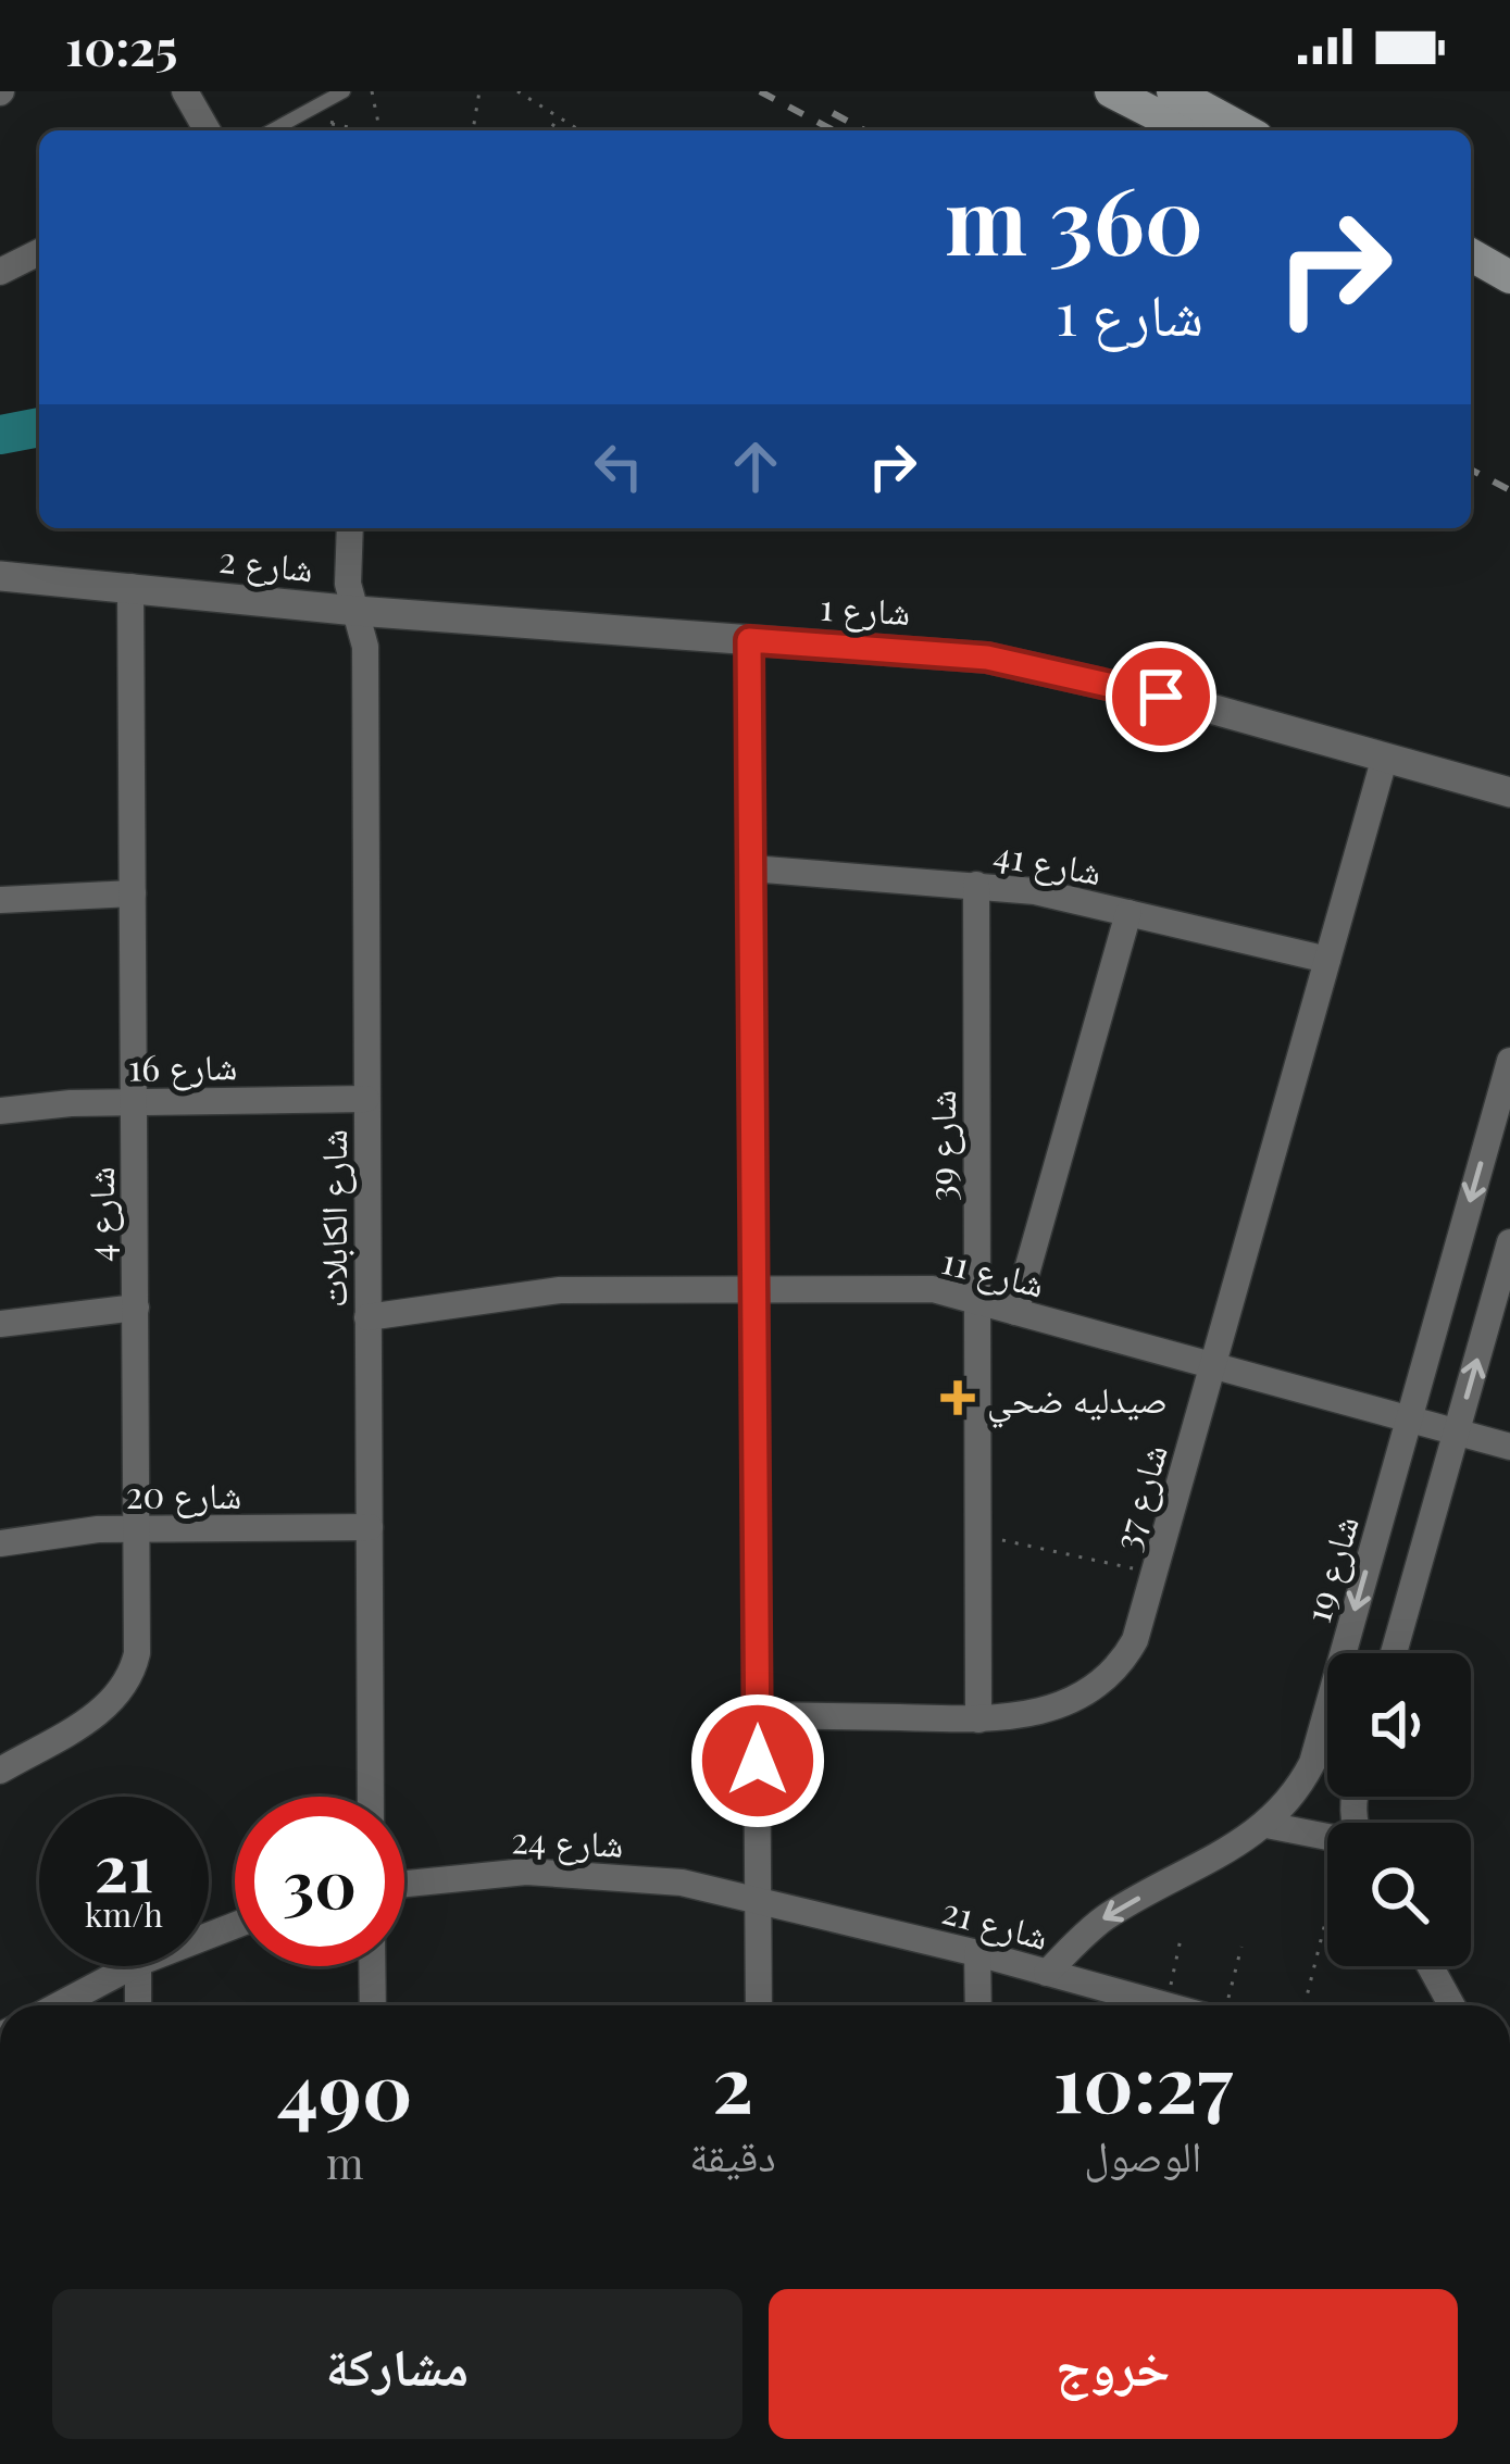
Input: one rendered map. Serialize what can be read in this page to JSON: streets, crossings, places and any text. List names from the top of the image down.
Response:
{
  "streets": {
    "street": [
      "شارع 2",
      "شارع 1",
      "شارع 41",
      "شارع 16",
      "شارع 39",
      "شارع 4",
      "شارع الكابلات",
      "شارع 11",
      "شارع 20",
      "شارع 37",
      "شارع 19",
      "شارع 24",
      "شارع 21"
    ]
  },
  "crossings": [
    ["شارع 2", "شارع 1"],
    ["شارع 2", "شارع 4"],
    ["شارع 2", "شارع الكابلات"],
    ["شارع 1", "شارع الكابلات"],
    ["شارع 1", "شارع 37"],
    ["شارع 41", "شارع 39"],
    ["شارع 41", "شارع 37"],
    ["شارع 16", "شارع 4"],
    ["شارع 16", "شارع الكابلات"],
    ["شارع 39", "شارع 11"],
    ["شارع 39", "شارع 37"],
    ["شارع 4", "شارع 20"],
    ["شارع الكابلات", "شارع 11"],
    ["شارع الكابلات", "شارع 20"],
    ["شارع 11", "شارع 37"],
    ["شارع 11", "شارع 19"],
    ["شارع 19", "شارع 21"],
    ["شارع 24", "شارع 21"]
  ],
  "places": {
    "health": ["صيدليه ضحي"]
  },
  "page": {
    "status": "10:25",
    "turn": ["360 m", "شارع 1"],
    "speed": "21 km/h",
    "limit": "30",
    "eta": [
      "10:27",
      "الوصول",
      "2",
      "دقيقة",
      "490",
      "m"
    ],
    "buttons": ["خروج", "مشاركة"]
  }
}
